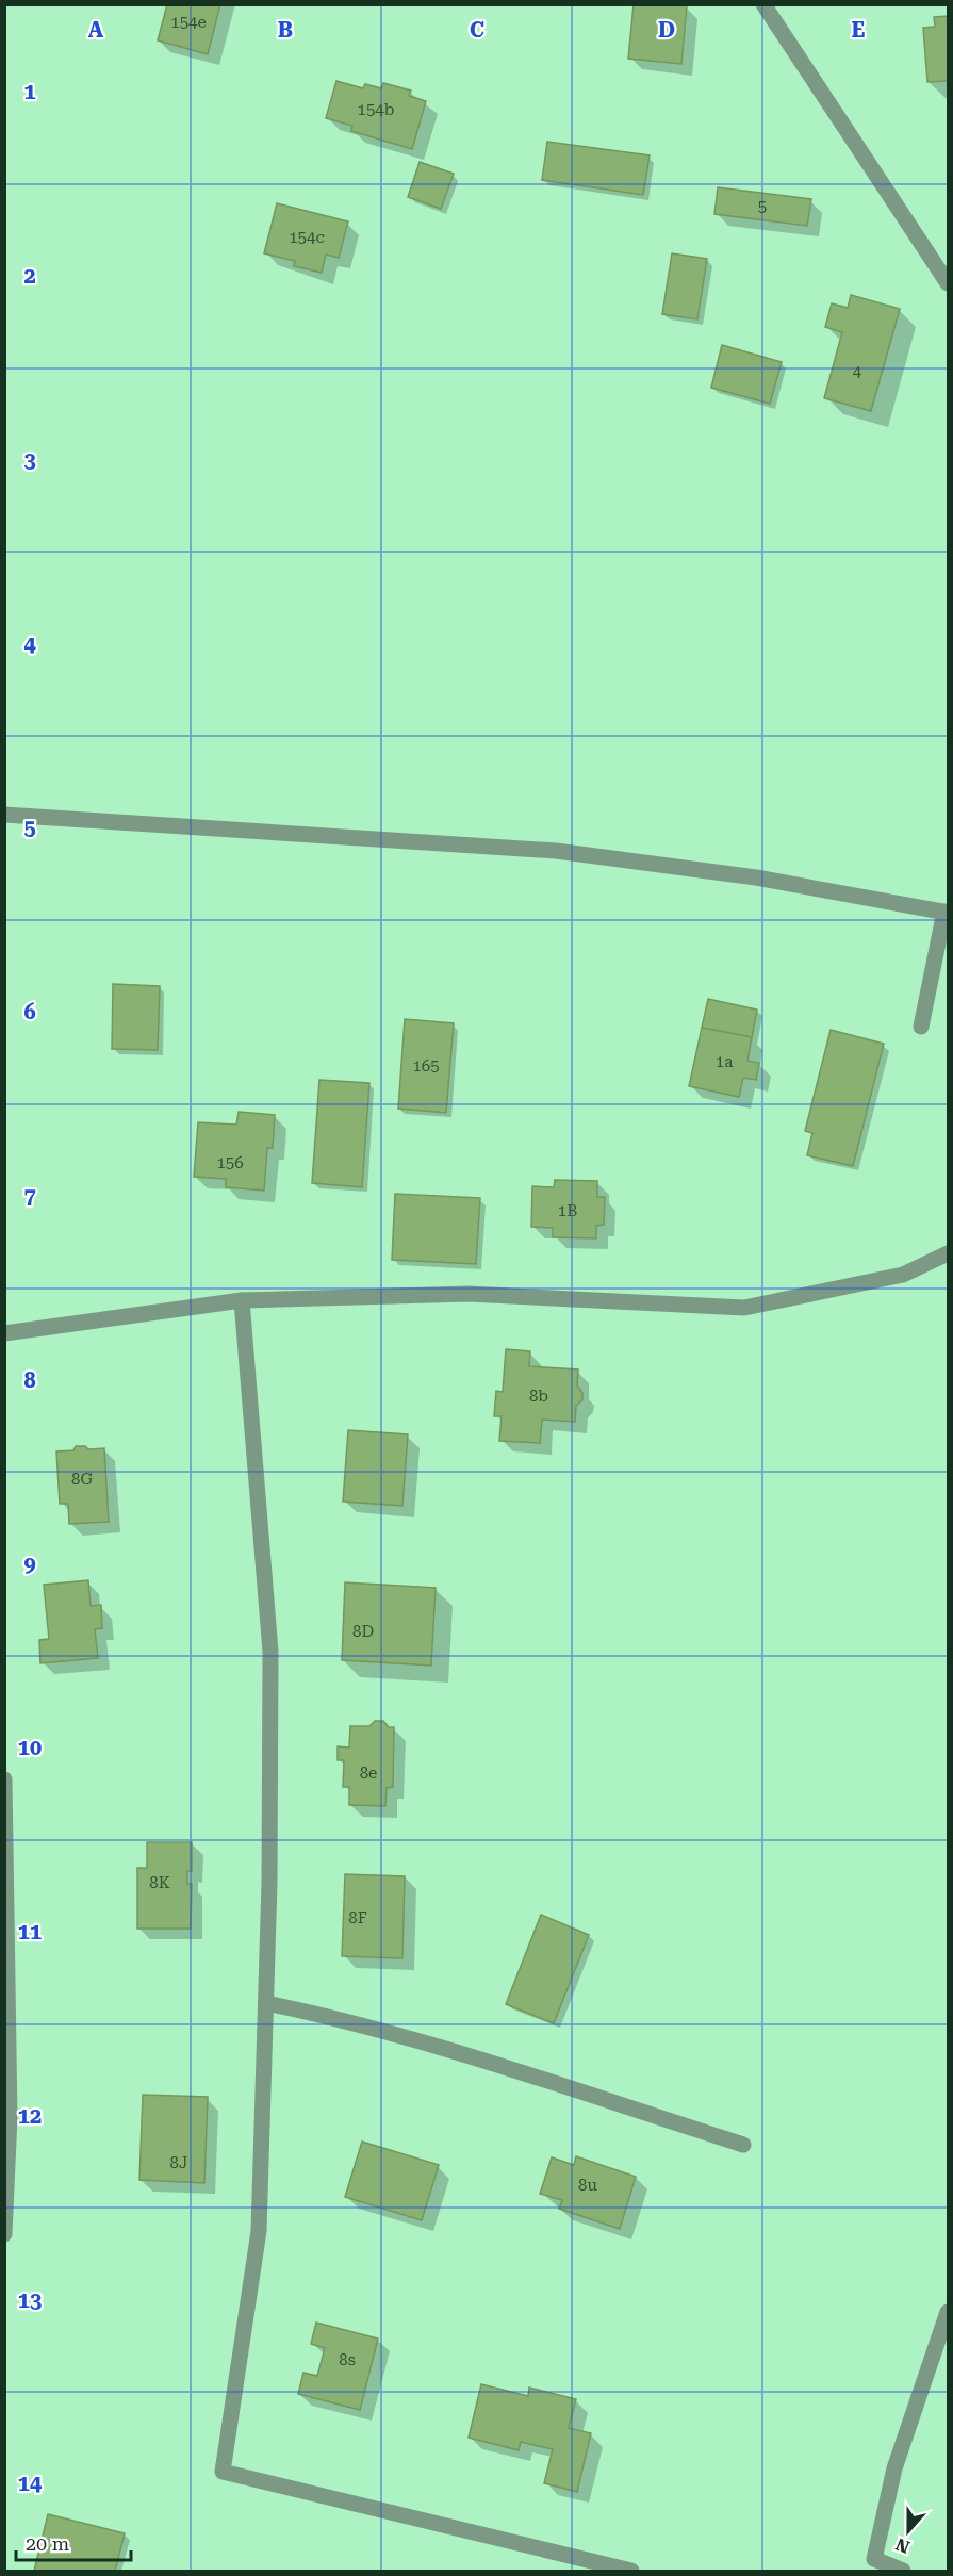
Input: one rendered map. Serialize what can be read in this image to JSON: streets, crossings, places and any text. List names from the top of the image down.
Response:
{
  "house_numbers": [
    "154e",
    "154b",
    "5",
    "154c",
    "4",
    "1a",
    "165",
    "156",
    "1B",
    "8b",
    "8G",
    "8D",
    "8e",
    "8K",
    "8F",
    "8J",
    "8u",
    "8s"
  ],
  "scale_bar": "20 m",
  "north": "bottom",
  "grid": {
    "columns": [
      "A",
      "B",
      "C",
      "D",
      "E"
    ],
    "rows": [
      "1",
      "2",
      "3",
      "4",
      "5",
      "6",
      "7",
      "8",
      "9",
      "10",
      "11",
      "12",
      "13",
      "14"
    ]
  }
}
